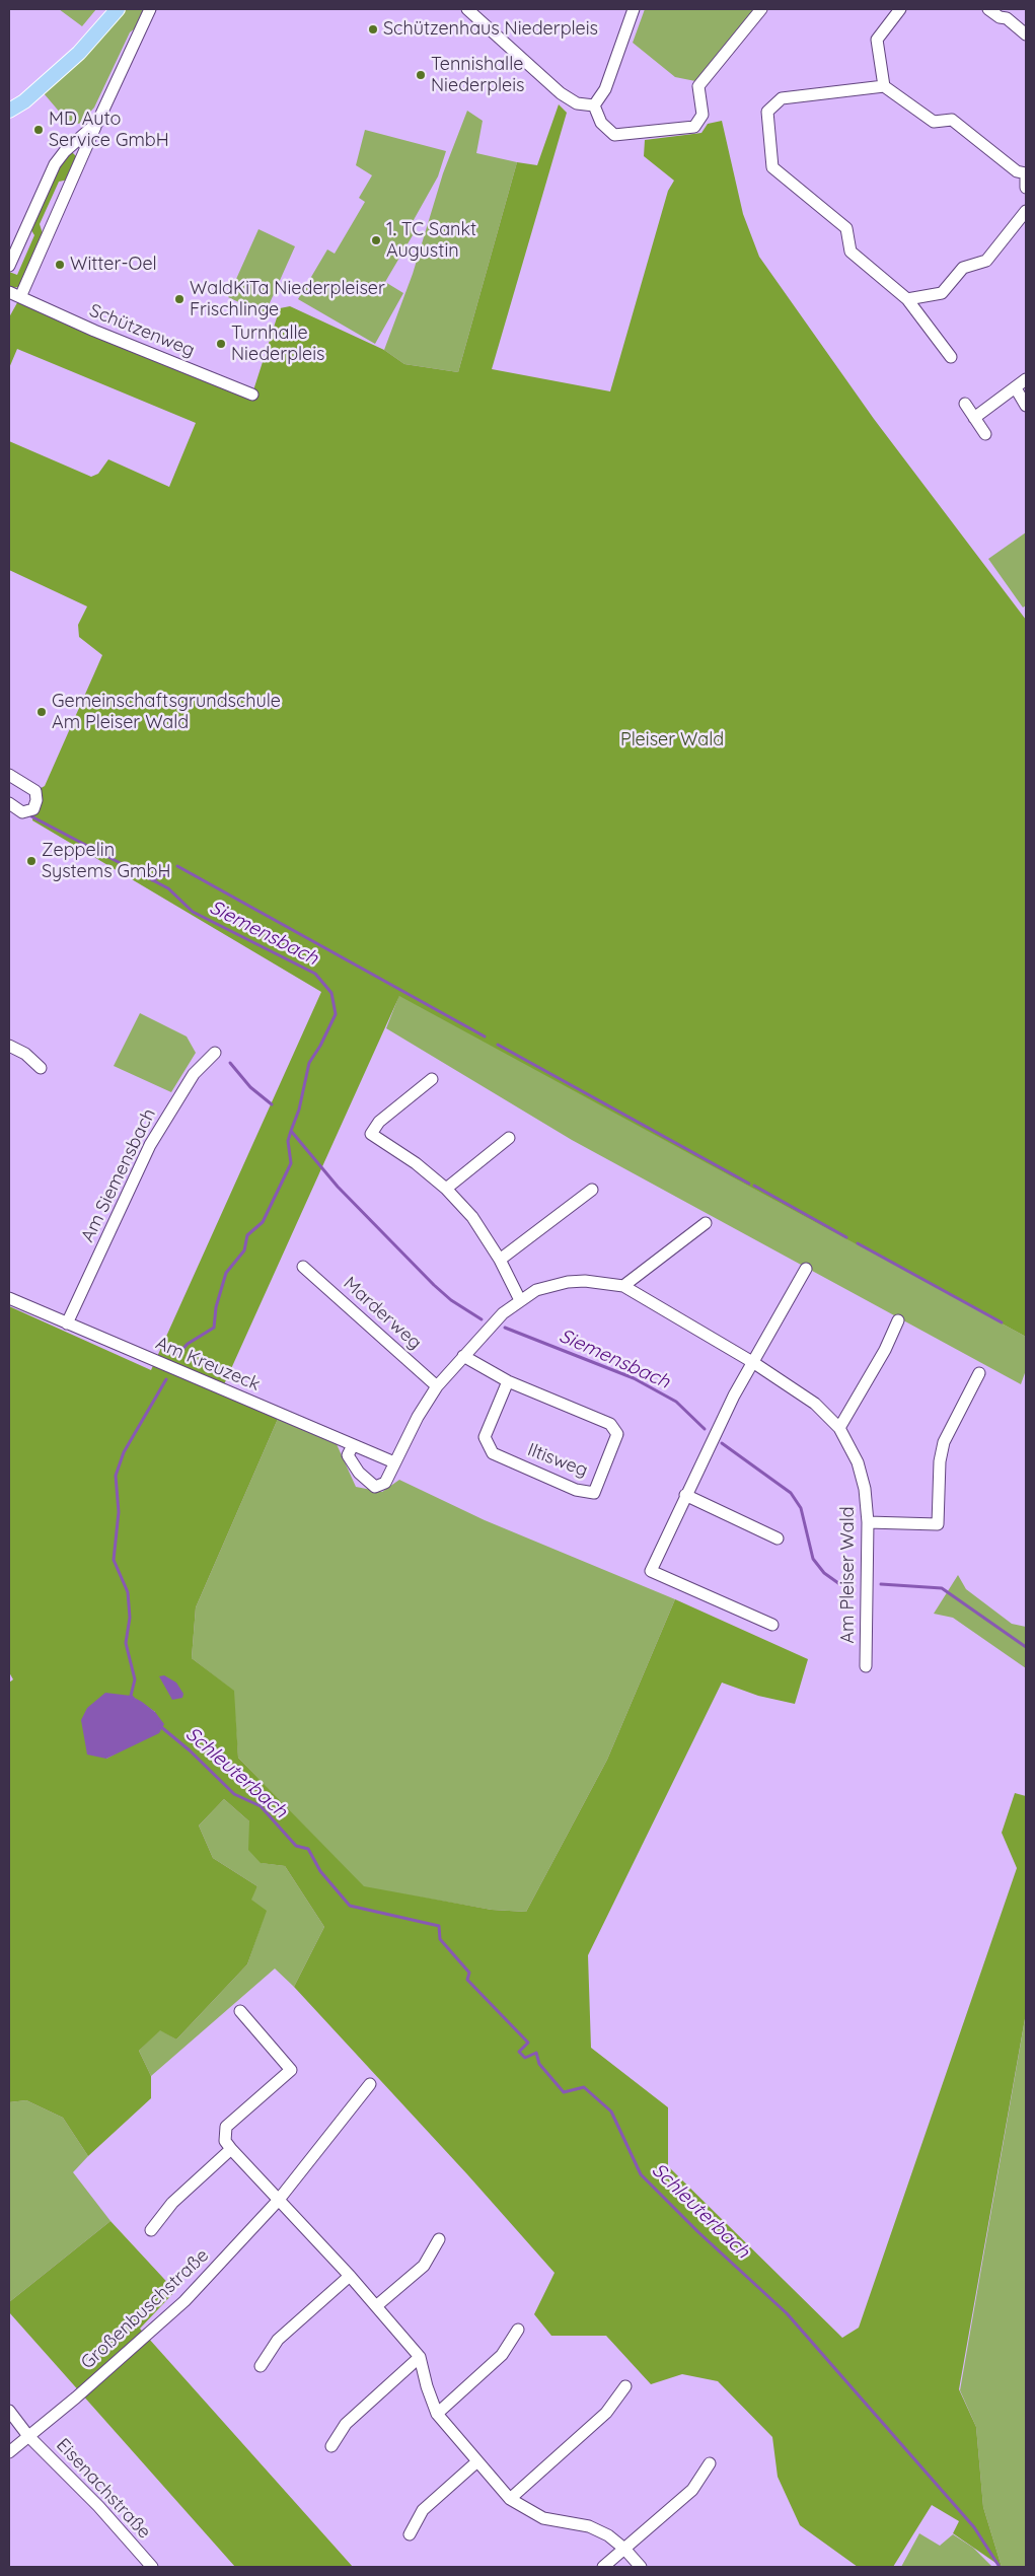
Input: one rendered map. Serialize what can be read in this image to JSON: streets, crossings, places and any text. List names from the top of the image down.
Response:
{
  "streets": {
    "street": [
      "Schützenweg",
      "Am Siemensbach",
      "Marderweg",
      "Am Kreuzeck",
      "Iltisweg",
      "Am Pleiser Wald",
      "Großenbuschstraße",
      "Eisenachstraße"
    ]
  },
  "crossings": [
    ["Am Siemensbach", "Am Kreuzeck"],
    ["Marderweg", "Am Pleiser Wald"],
    ["Am Kreuzeck", "Am Pleiser Wald"],
    ["Iltisweg", "Am Pleiser Wald"],
    ["Großenbuschstraße", "Eisenachstraße"]
  ],
  "water": ["Siemensbach", "Schleuterbach"],
  "parks": ["Pleiser Wald"],
  "places": [
    "Schützenhaus Niederpleis",
    "Tennishalle Niederpleis",
    "MD Auto Service GmbH",
    "1. TC Sankt Augustin",
    "Witter-Oel",
    "WaldKiTa Niederpleiser Frischlinge",
    "Turnhalle Niederpleis",
    "Gemeinschaftsgrundschule Am Pleiser Wald",
    "Zeppelin Systems GmbH"
  ]
}
